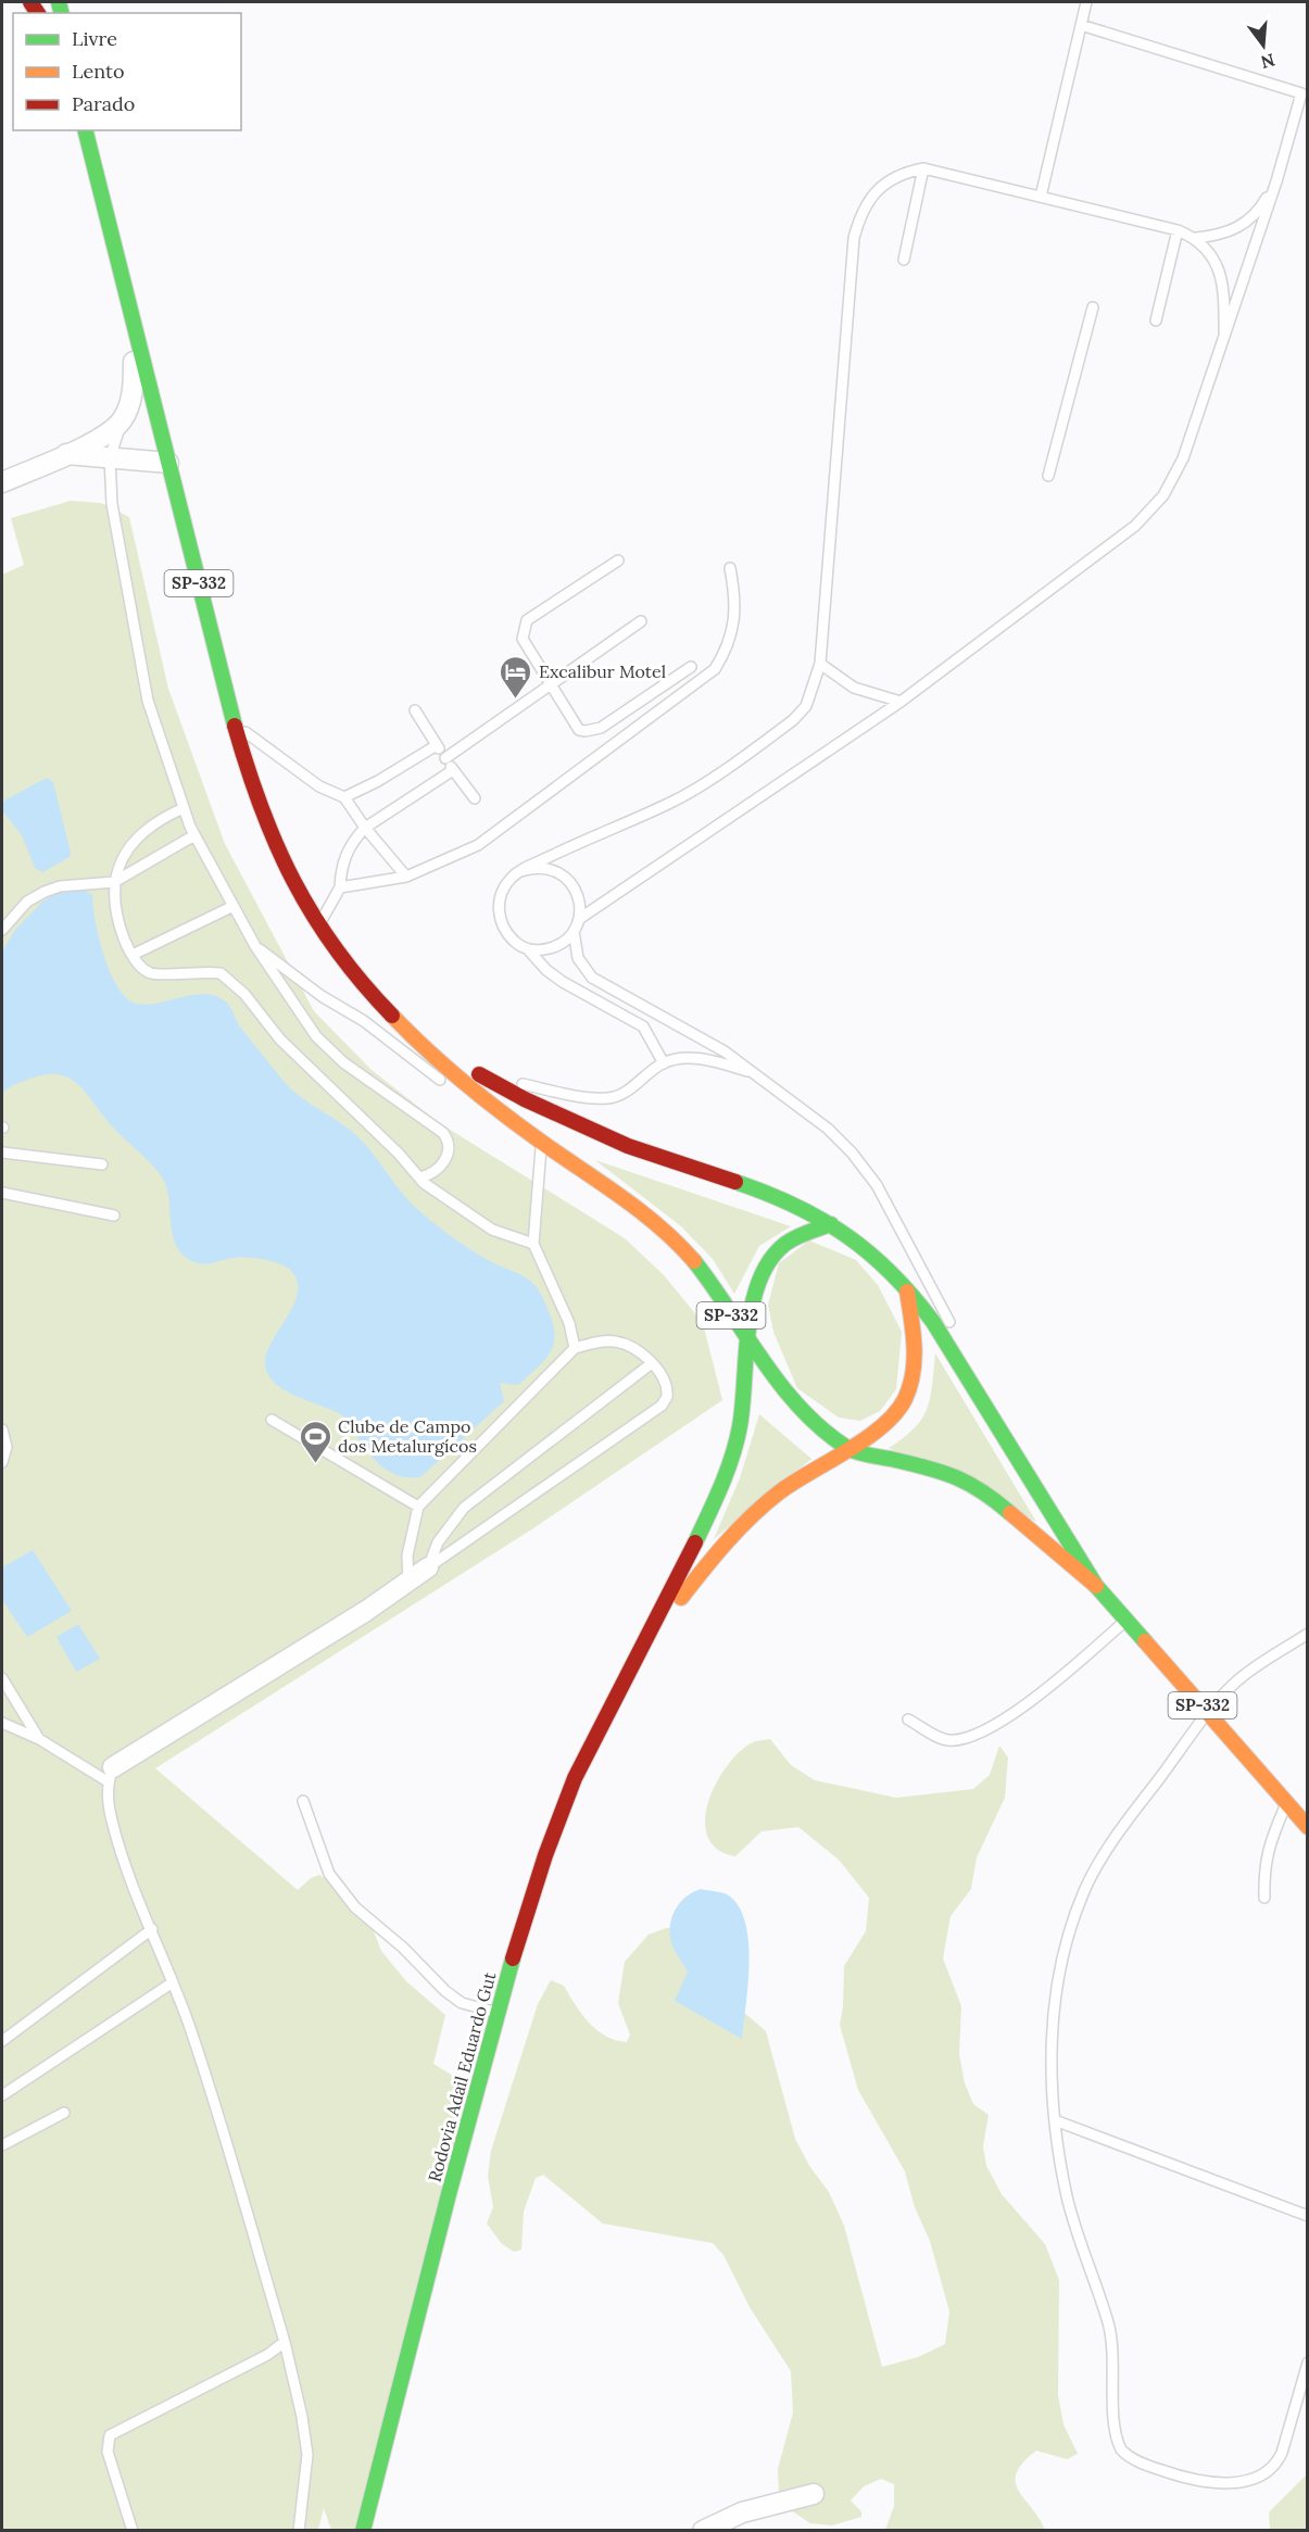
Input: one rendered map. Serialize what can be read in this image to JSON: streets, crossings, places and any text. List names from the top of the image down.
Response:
{
  "streets": {
    "main road": ["SP-332", "Rodovia Adail Eduardo Gut"]
  },
  "crossings": [
    ["SP-332", "Rodovia Adail Eduardo Gut"]
  ],
  "places": {
    "hotel": ["Excalibur Motel"],
    "sports": ["Clube de Campo dos Metalurgícos"]
  },
  "legend": ["Livre", "Lento", "Parado"],
  "north": "bottom"
}
